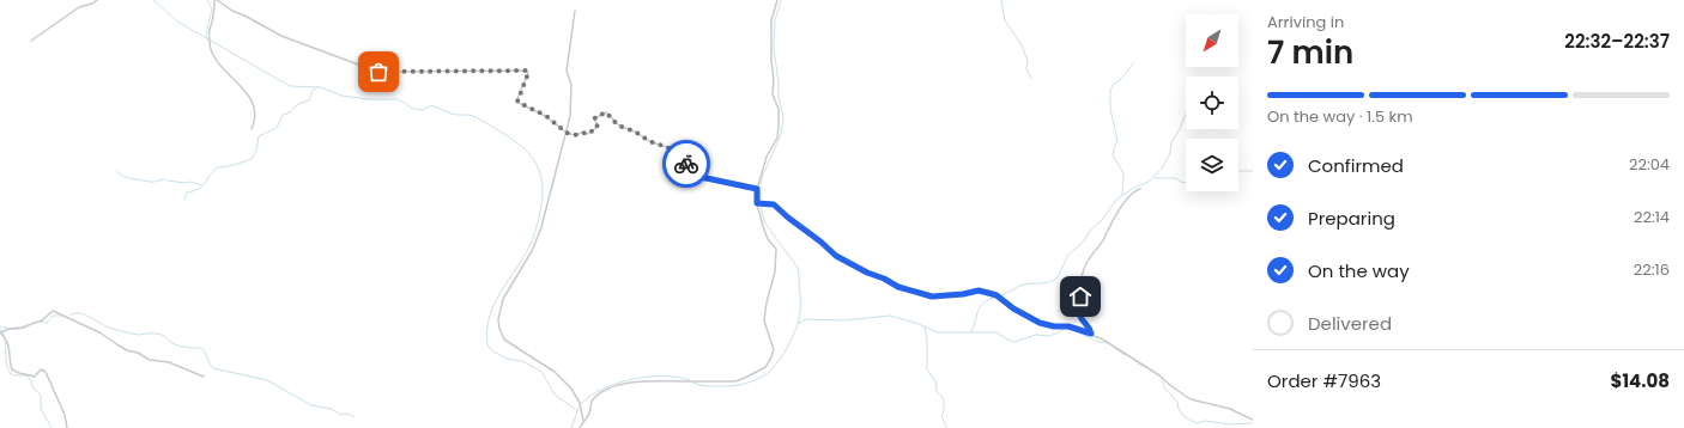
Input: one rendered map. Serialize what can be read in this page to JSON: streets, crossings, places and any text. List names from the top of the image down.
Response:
{
  "north": "bottom left",
  "page": {
    "heading": ["7 min", "Arriving in", "22:32–22:37"],
    "panel": ["Order #7963", "$14.08"],
    "bar": "On the way · 1.5 km",
    "list": [
      ["Confirmed", "22:04"],
      ["Preparing", "22:14"],
      ["On the way", "22:16"],
      "Delivered"
    ]
  }
}
